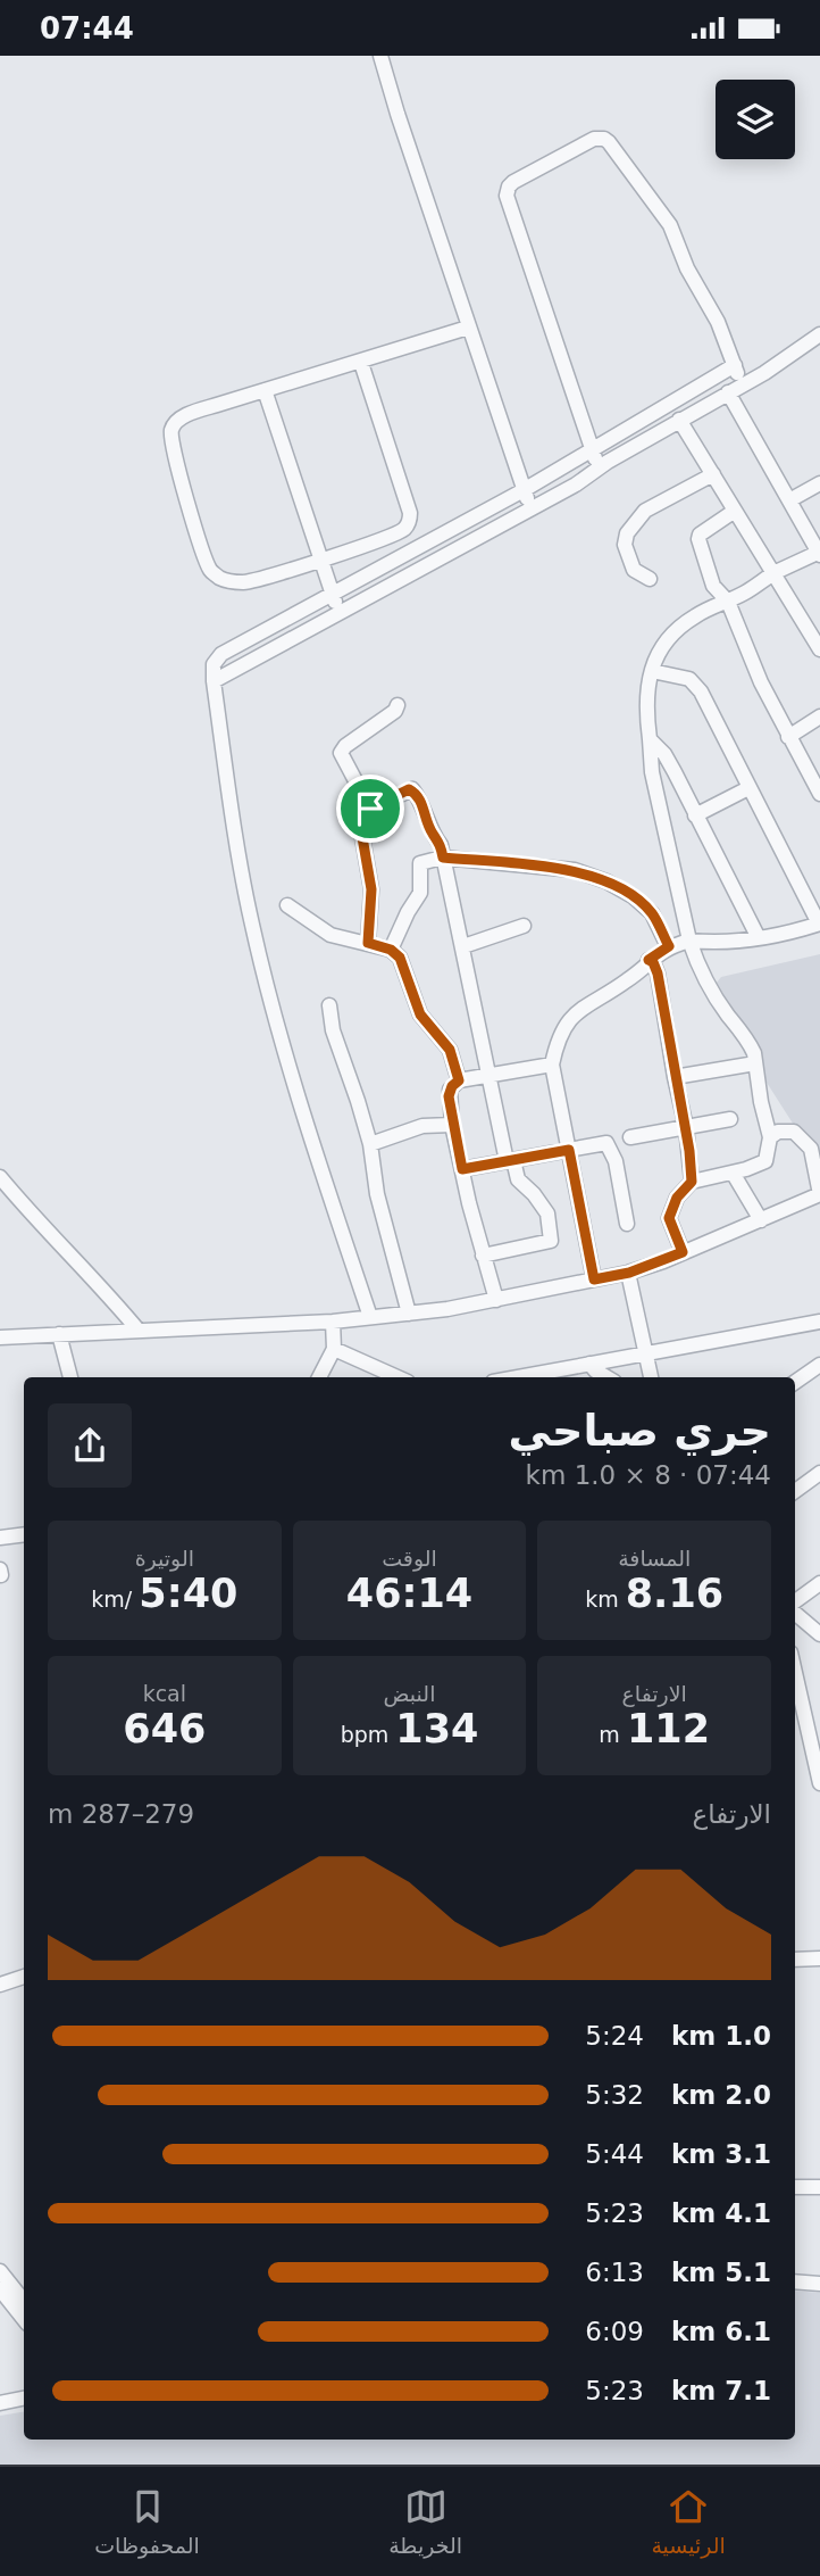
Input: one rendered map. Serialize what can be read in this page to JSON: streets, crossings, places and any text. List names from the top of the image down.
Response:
{
  "page": {
    "status": "07:44",
    "heading": ["جري صباحي", "07:44 · 8 × 1.0 km"],
    "stats": [
      ["المسافة", "8.16 km"],
      ["الوقت", "46:14"],
      ["الوتيرة", "5:40 /km"],
      ["الارتفاع", "112 m"],
      ["النبض", "134 bpm"],
      ["kcal", "646"]
    ],
    "chart": ["الارتفاع", "279–287 m"],
    "list": [
      {
        "name": "1.0 km",
        "note": "5:24"
      },
      {
        "name": "2.0 km",
        "note": "5:32"
      },
      {
        "name": "3.1 km",
        "note": "5:44"
      },
      {
        "name": "4.1 km",
        "note": "5:23"
      },
      {
        "name": "5.1 km",
        "note": "6:13"
      },
      {
        "name": "6.1 km",
        "note": "6:09"
      },
      {
        "name": "7.1 km",
        "note": "5:23"
      }
    ],
    "tabs": ["الرئيسية", "الخريطة", "المحفوظات"]
  }
}
